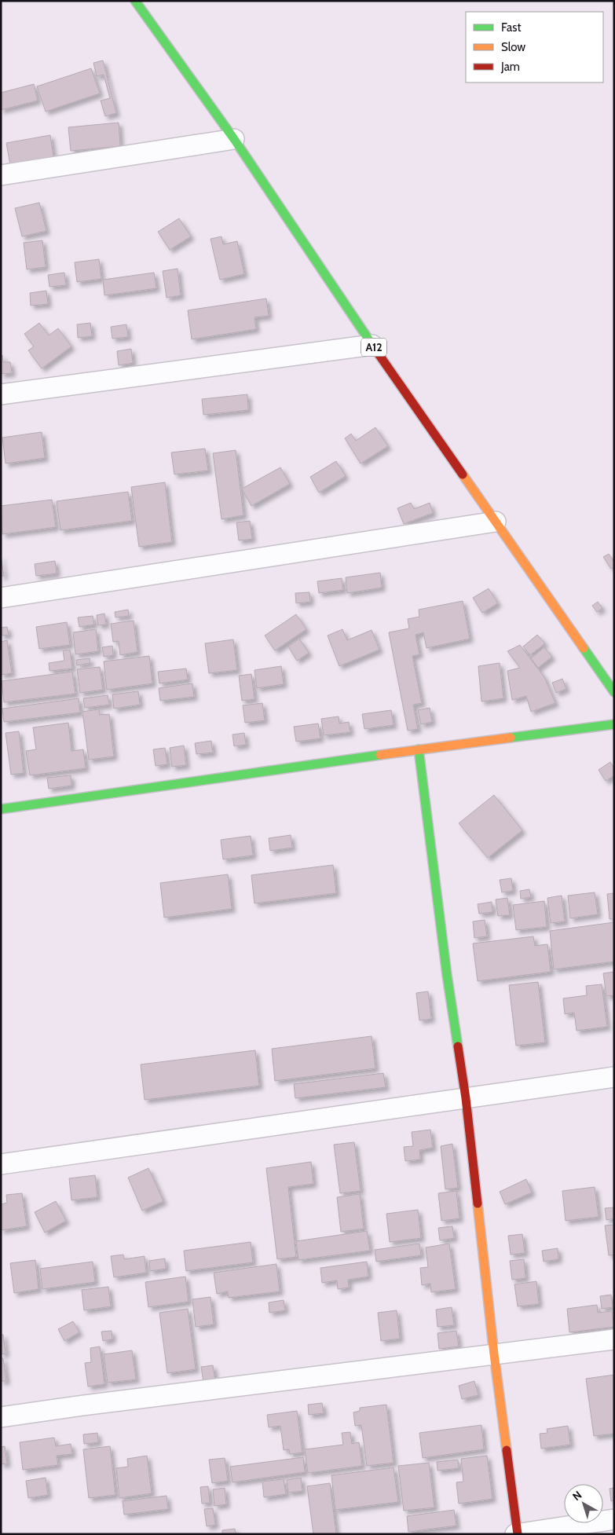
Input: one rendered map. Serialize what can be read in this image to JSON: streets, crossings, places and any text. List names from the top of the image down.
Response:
{
  "streets": {
    "street": ["A12"]
  },
  "legend": ["Fast", "Slow", "Jam"],
  "north": "top left"
}
